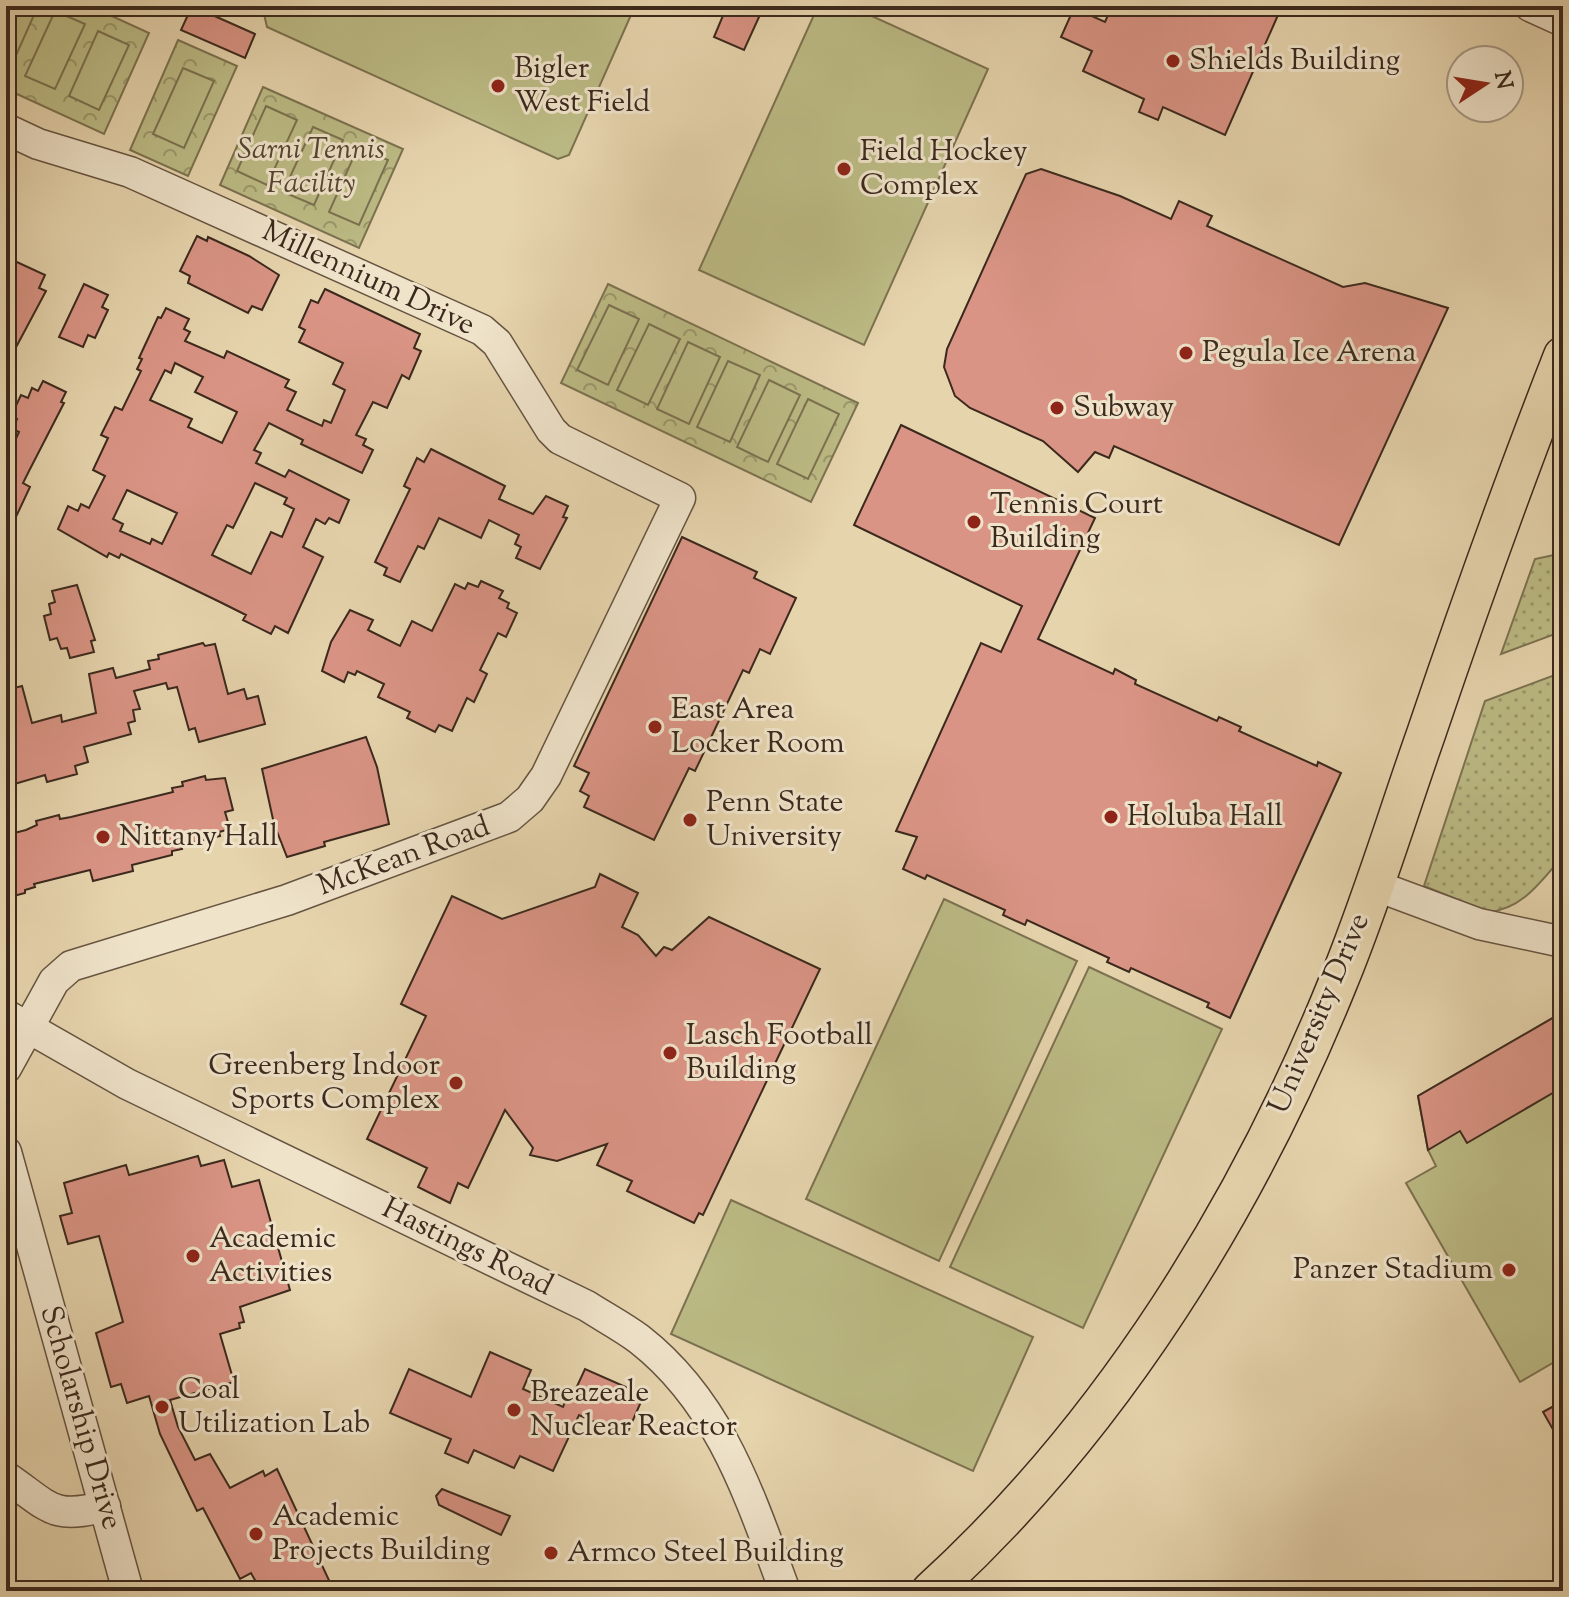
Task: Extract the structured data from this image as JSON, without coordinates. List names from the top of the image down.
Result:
{
  "streets": {
    "main road": ["University Drive"],
    "street": [
      "Millennium Drive",
      "McKean Road",
      "Hastings Road",
      "Scholarship Drive"
    ]
  },
  "crossings": [
    ["Millennium Drive", "McKean Road"],
    ["McKean Road", "Hastings Road"]
  ],
  "parks": ["Sarni Tennis Facility"],
  "places": [
    "Shields Building",
    "Bigler West Field",
    "Field Hockey Complex",
    "Pegula Ice Arena",
    "Subway",
    "Tennis Court Building",
    "East Area Locker Room",
    "Holuba Hall",
    "Penn State University",
    "Nittany Hall",
    "Lasch Football Building",
    "Greenberg Indoor Sports Complex",
    "Academic Activities",
    "Panzer Stadium",
    "Coal Utilization Lab",
    "Breazeale Nuclear Reactor",
    "Academic Projects Building",
    "Armco Steel Building"
  ],
  "north": "right"
}
